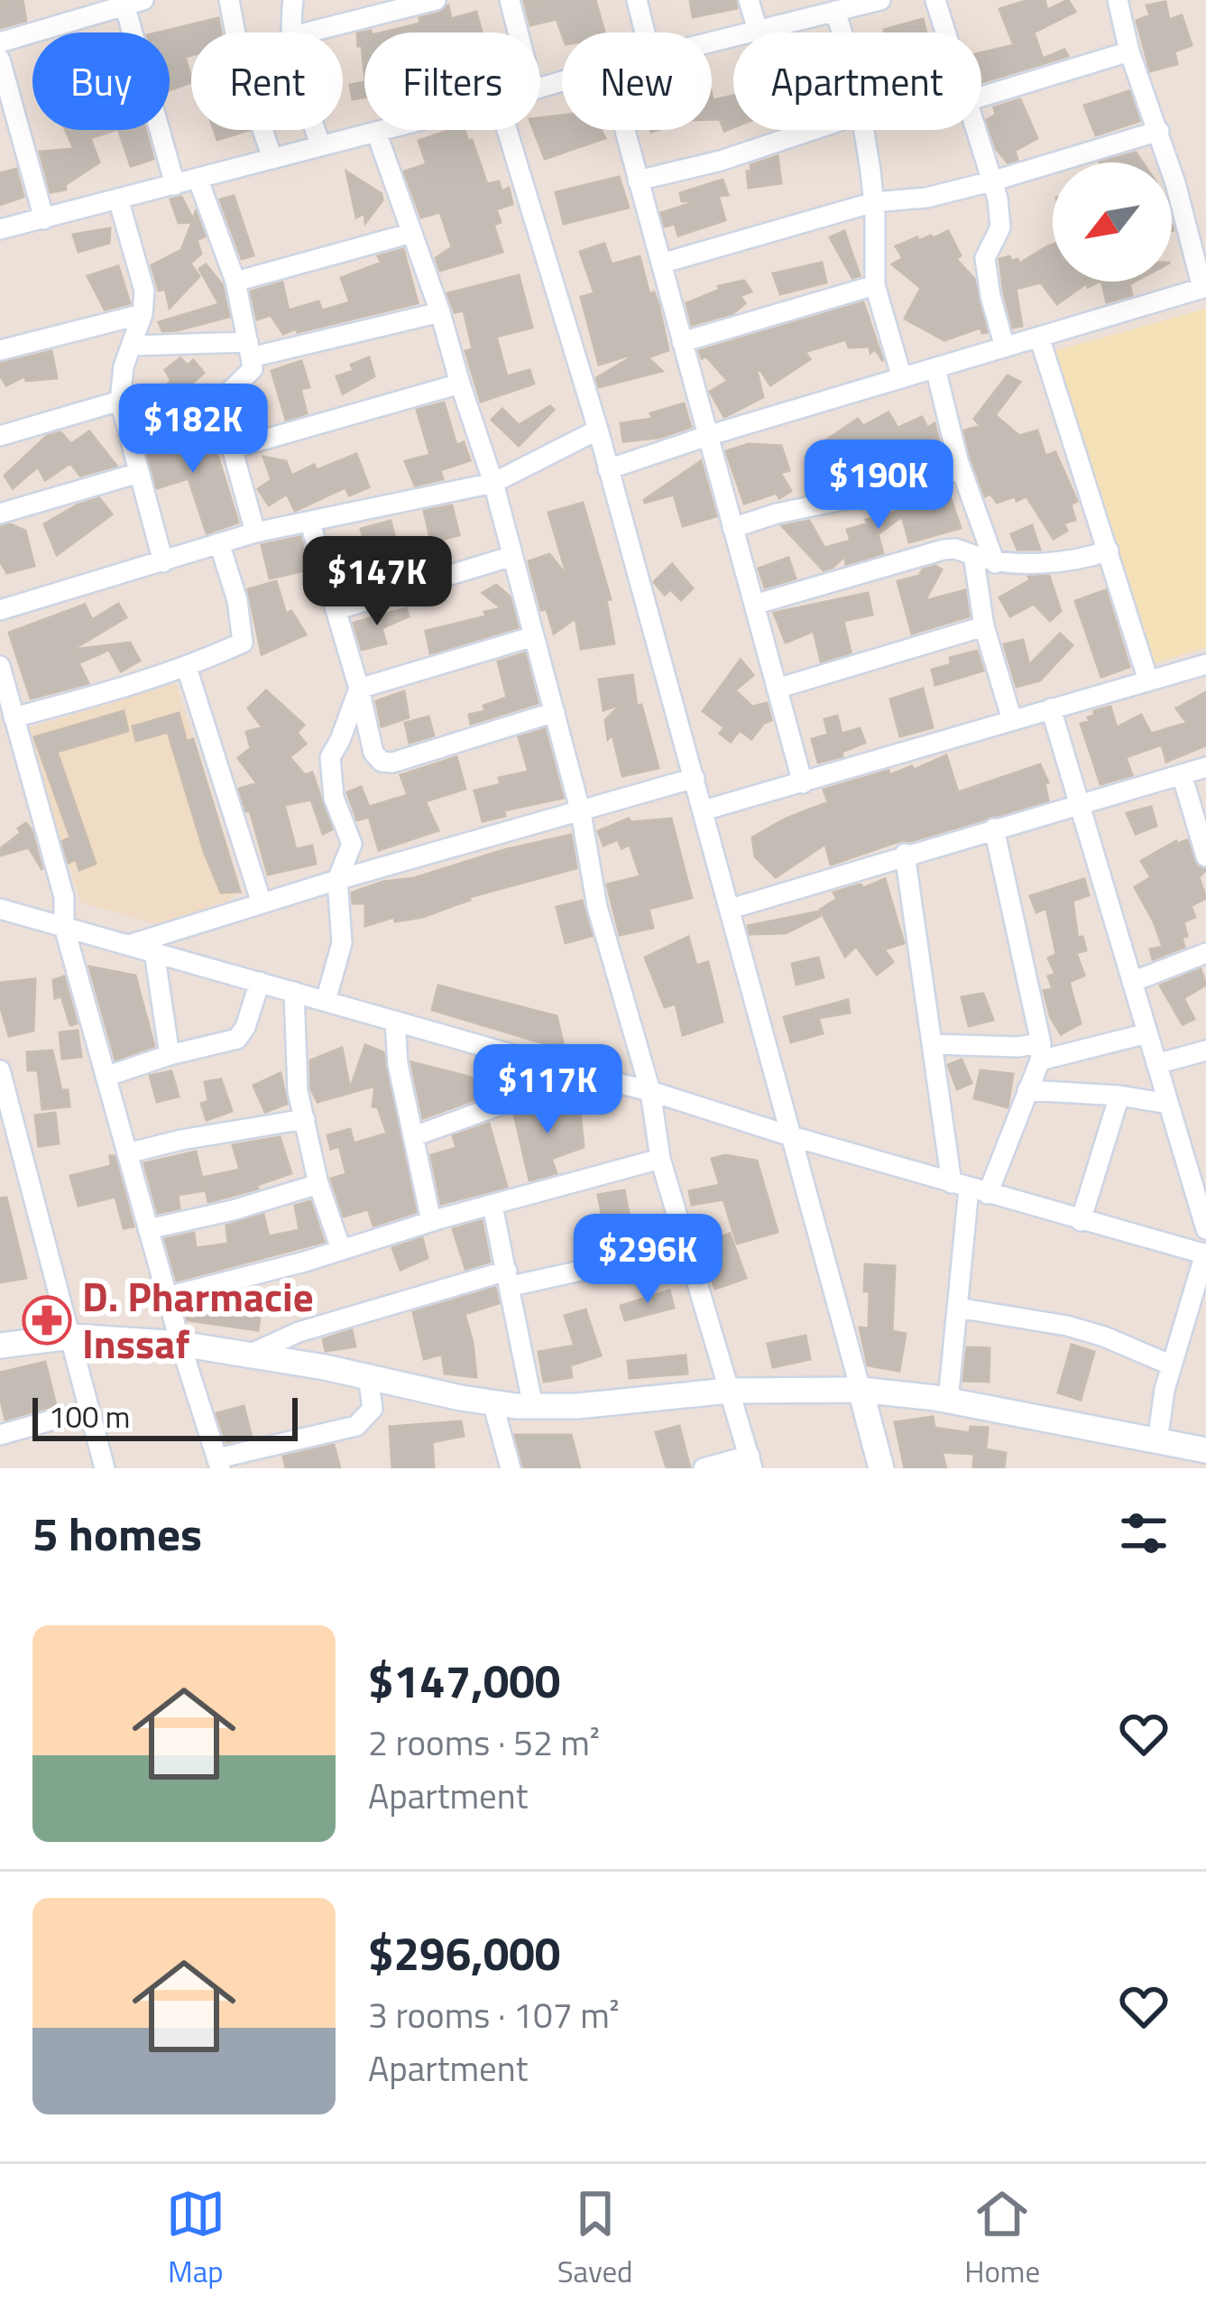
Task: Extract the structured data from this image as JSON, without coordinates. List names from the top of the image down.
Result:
{
  "places": {
    "pharmacy": ["D. Pharmacie Inssaf"]
  },
  "scale_bar": "100 m",
  "north": "bottom left",
  "page": {
    "chip": [
      "Buy",
      "Rent",
      "Filters",
      "New",
      "Apartment"
    ],
    "price": [
      "$182K",
      "$190K",
      "$147K",
      "$117K",
      "$296K"
    ],
    "scale": "100 m",
    "heading": "5 homes",
    "list": [
      {
        "name": "$147,000",
        "note": "2 rooms · 52 m² · Apartment"
      },
      {
        "name": "$296,000",
        "note": "3 rooms · 107 m² · Apartment"
      }
    ],
    "tabs": ["Map", "Saved", "Home"]
  }
}
